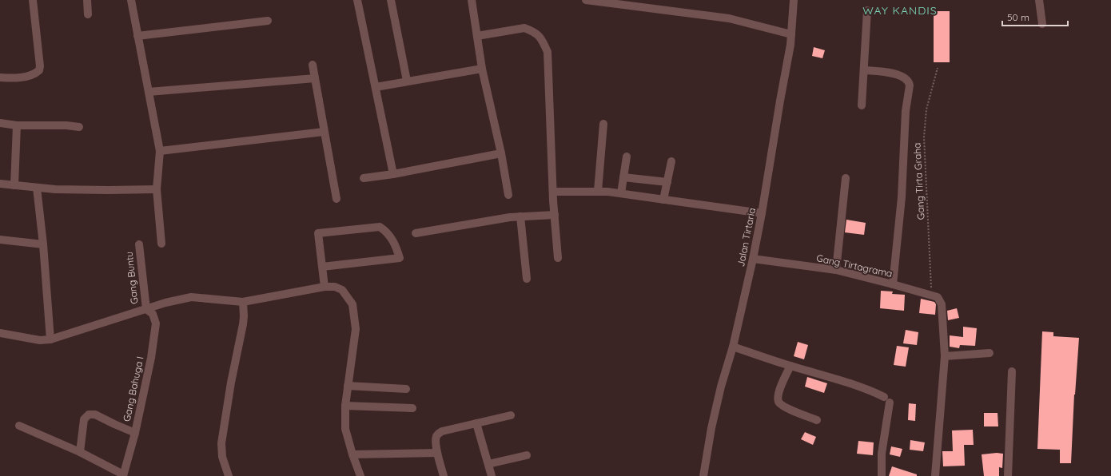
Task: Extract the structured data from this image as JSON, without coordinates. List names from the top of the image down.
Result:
{
  "streets": {
    "street": [
      "Jalan Tirtaria",
      "Gang Tirtagrama",
      "Gang Buntu",
      "Gang Bahuga I"
    ],
    "path": ["Gang Tirta Graha"]
  },
  "crossings": [
    ["Gang Tirta Graha", "Gang Tirtagrama"],
    ["Jalan Tirtaria", "Gang Tirtagrama"],
    ["Gang Buntu", "Gang Bahuga I"]
  ],
  "districts": ["WAY KANDIS"],
  "scale_bar": "50 m"
}
